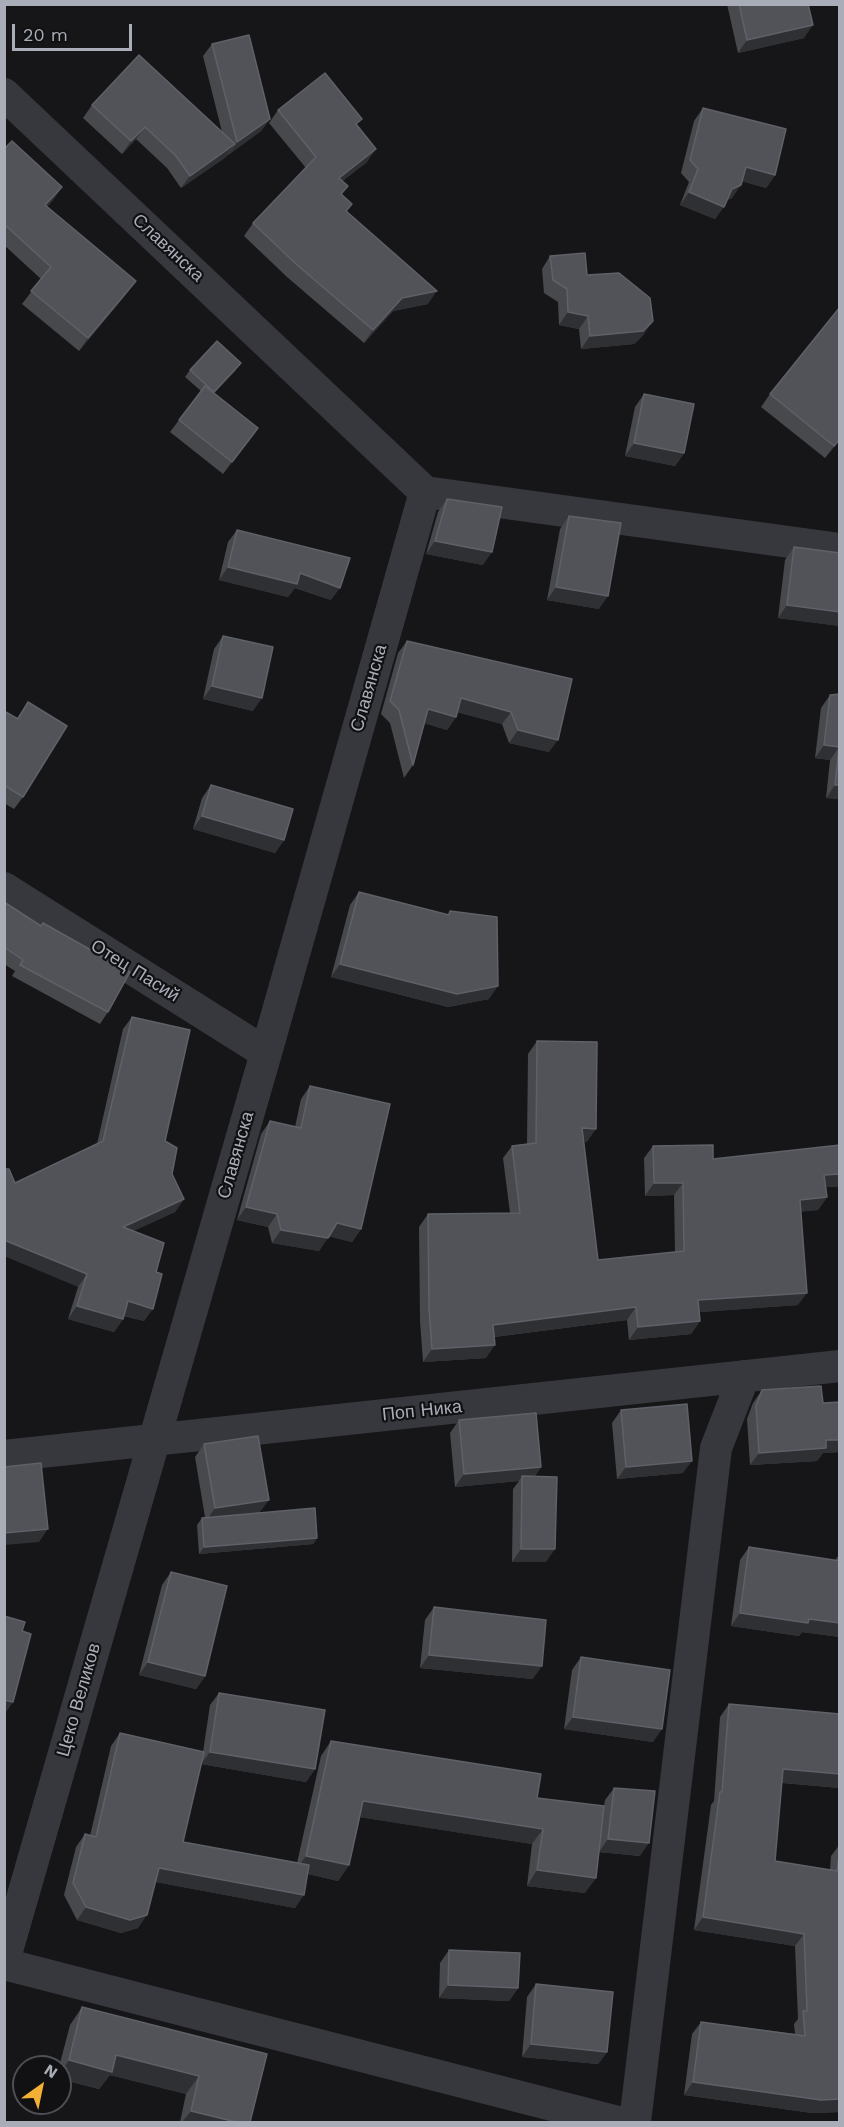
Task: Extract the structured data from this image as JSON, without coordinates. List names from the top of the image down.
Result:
{
  "streets": {
    "street": [
      "Славянска",
      "Отец Пасий",
      "Поп Ника",
      "Цеко Великов"
    ]
  },
  "crossings": [
    ["Славянска", "Отец Пасий"],
    ["Славянска", "Поп Ника"],
    ["Славянска", "Цеко Великов"],
    ["Поп Ника", "Цеко Великов"]
  ],
  "scale_bar": "20 m",
  "north": "top right"
}
